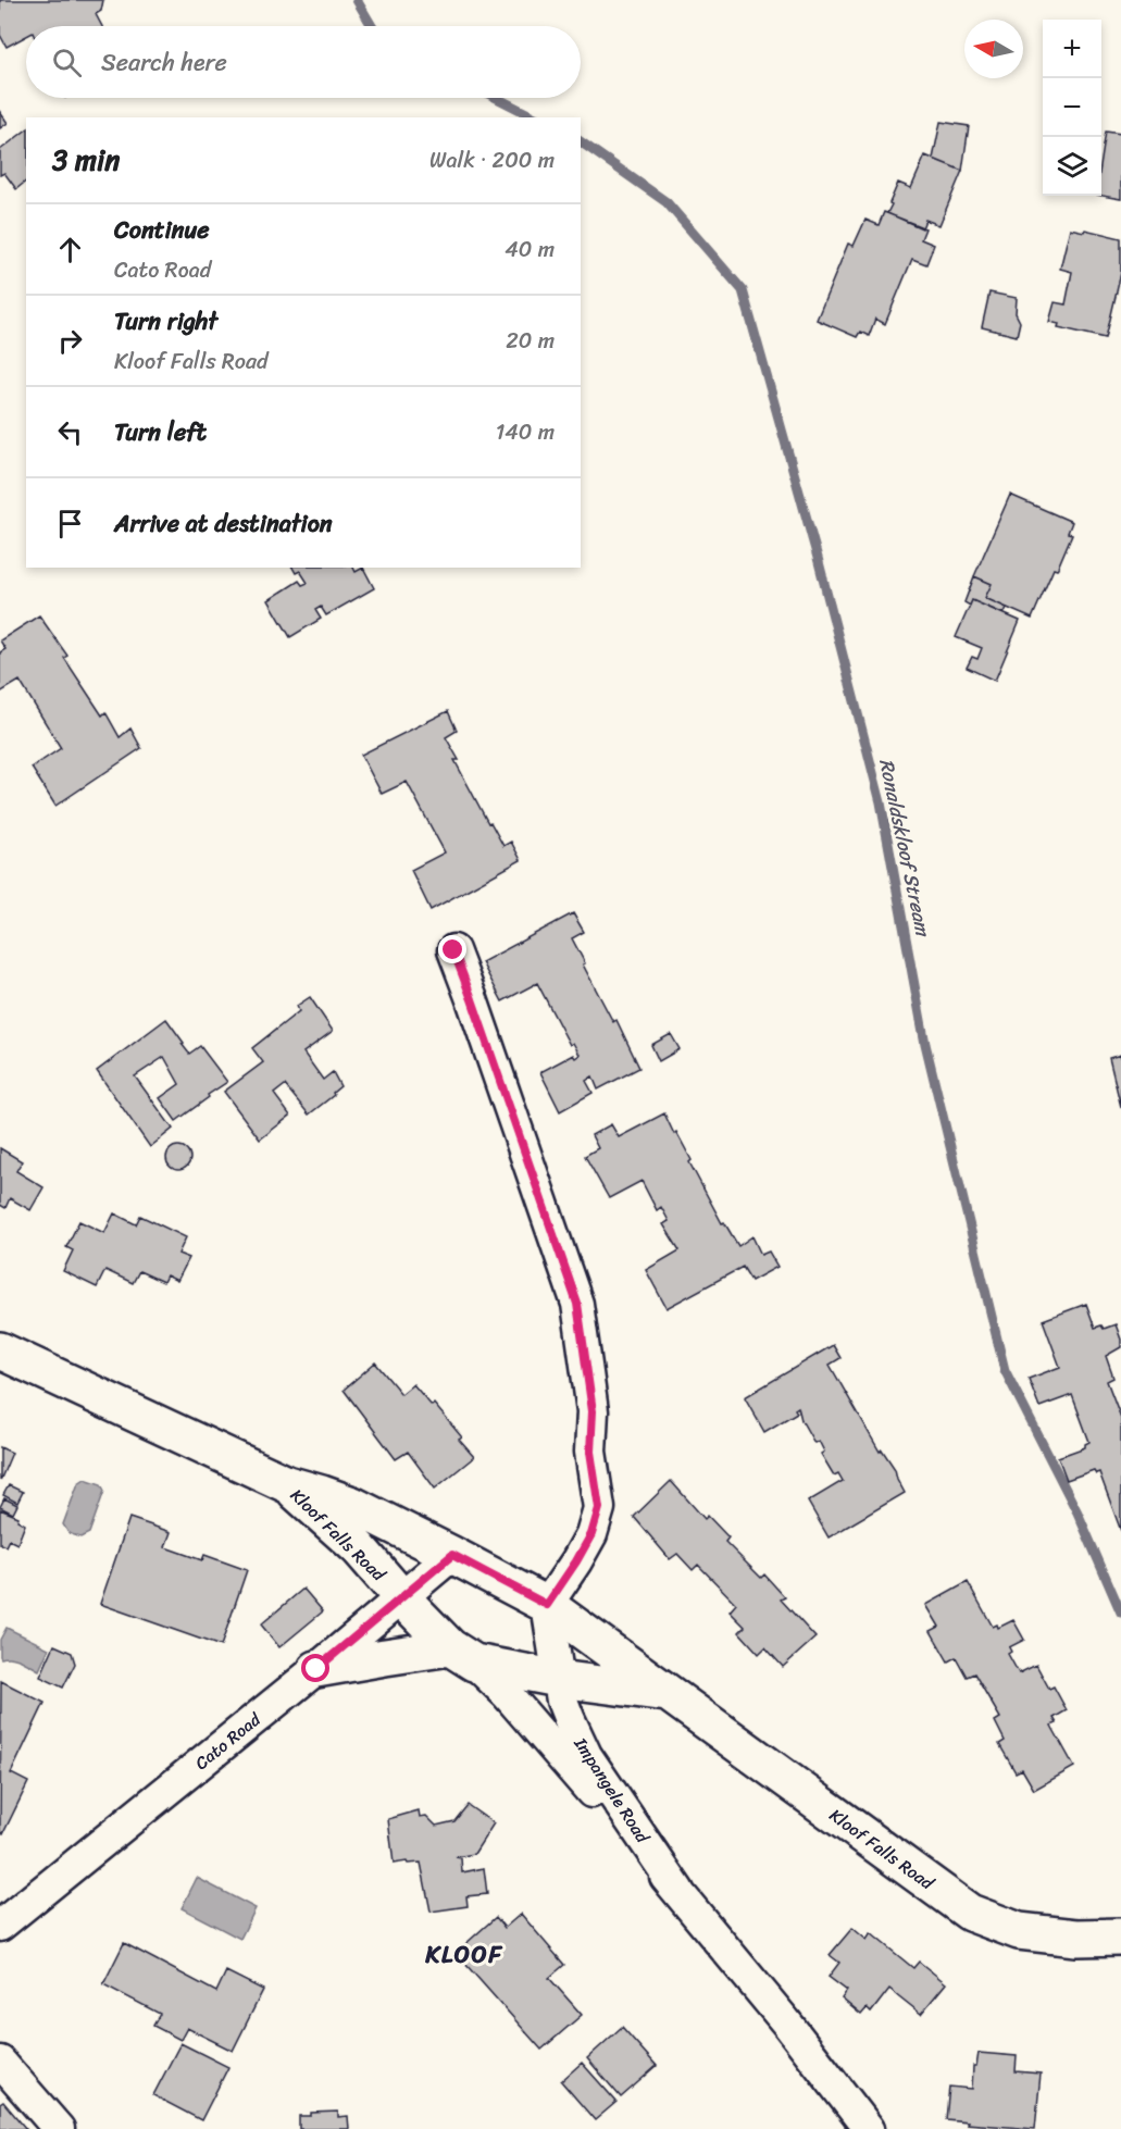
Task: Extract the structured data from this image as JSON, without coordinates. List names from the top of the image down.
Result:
{
  "streets": {
    "main road": ["Kloof Falls Road"],
    "street": ["Cato Road", "Impangele Road"]
  },
  "crossings": [
    ["Kloof Falls Road", "Cato Road"],
    ["Kloof Falls Road", "Impangele Road"]
  ],
  "districts": ["KLOOF"],
  "water": ["Ronaldskloof Stream"],
  "north": "left",
  "page": {
    "map_buttons": ["+", "−"],
    "search": "Search here",
    "heading": ["3 min", "Walk · 200 m"],
    "list": [
      ["Continue", "Cato Road", "40 m"],
      ["Turn right", "Kloof Falls Road", "20 m"],
      ["Turn left", "140 m"],
      "Arrive at destination"
    ]
  }
}
